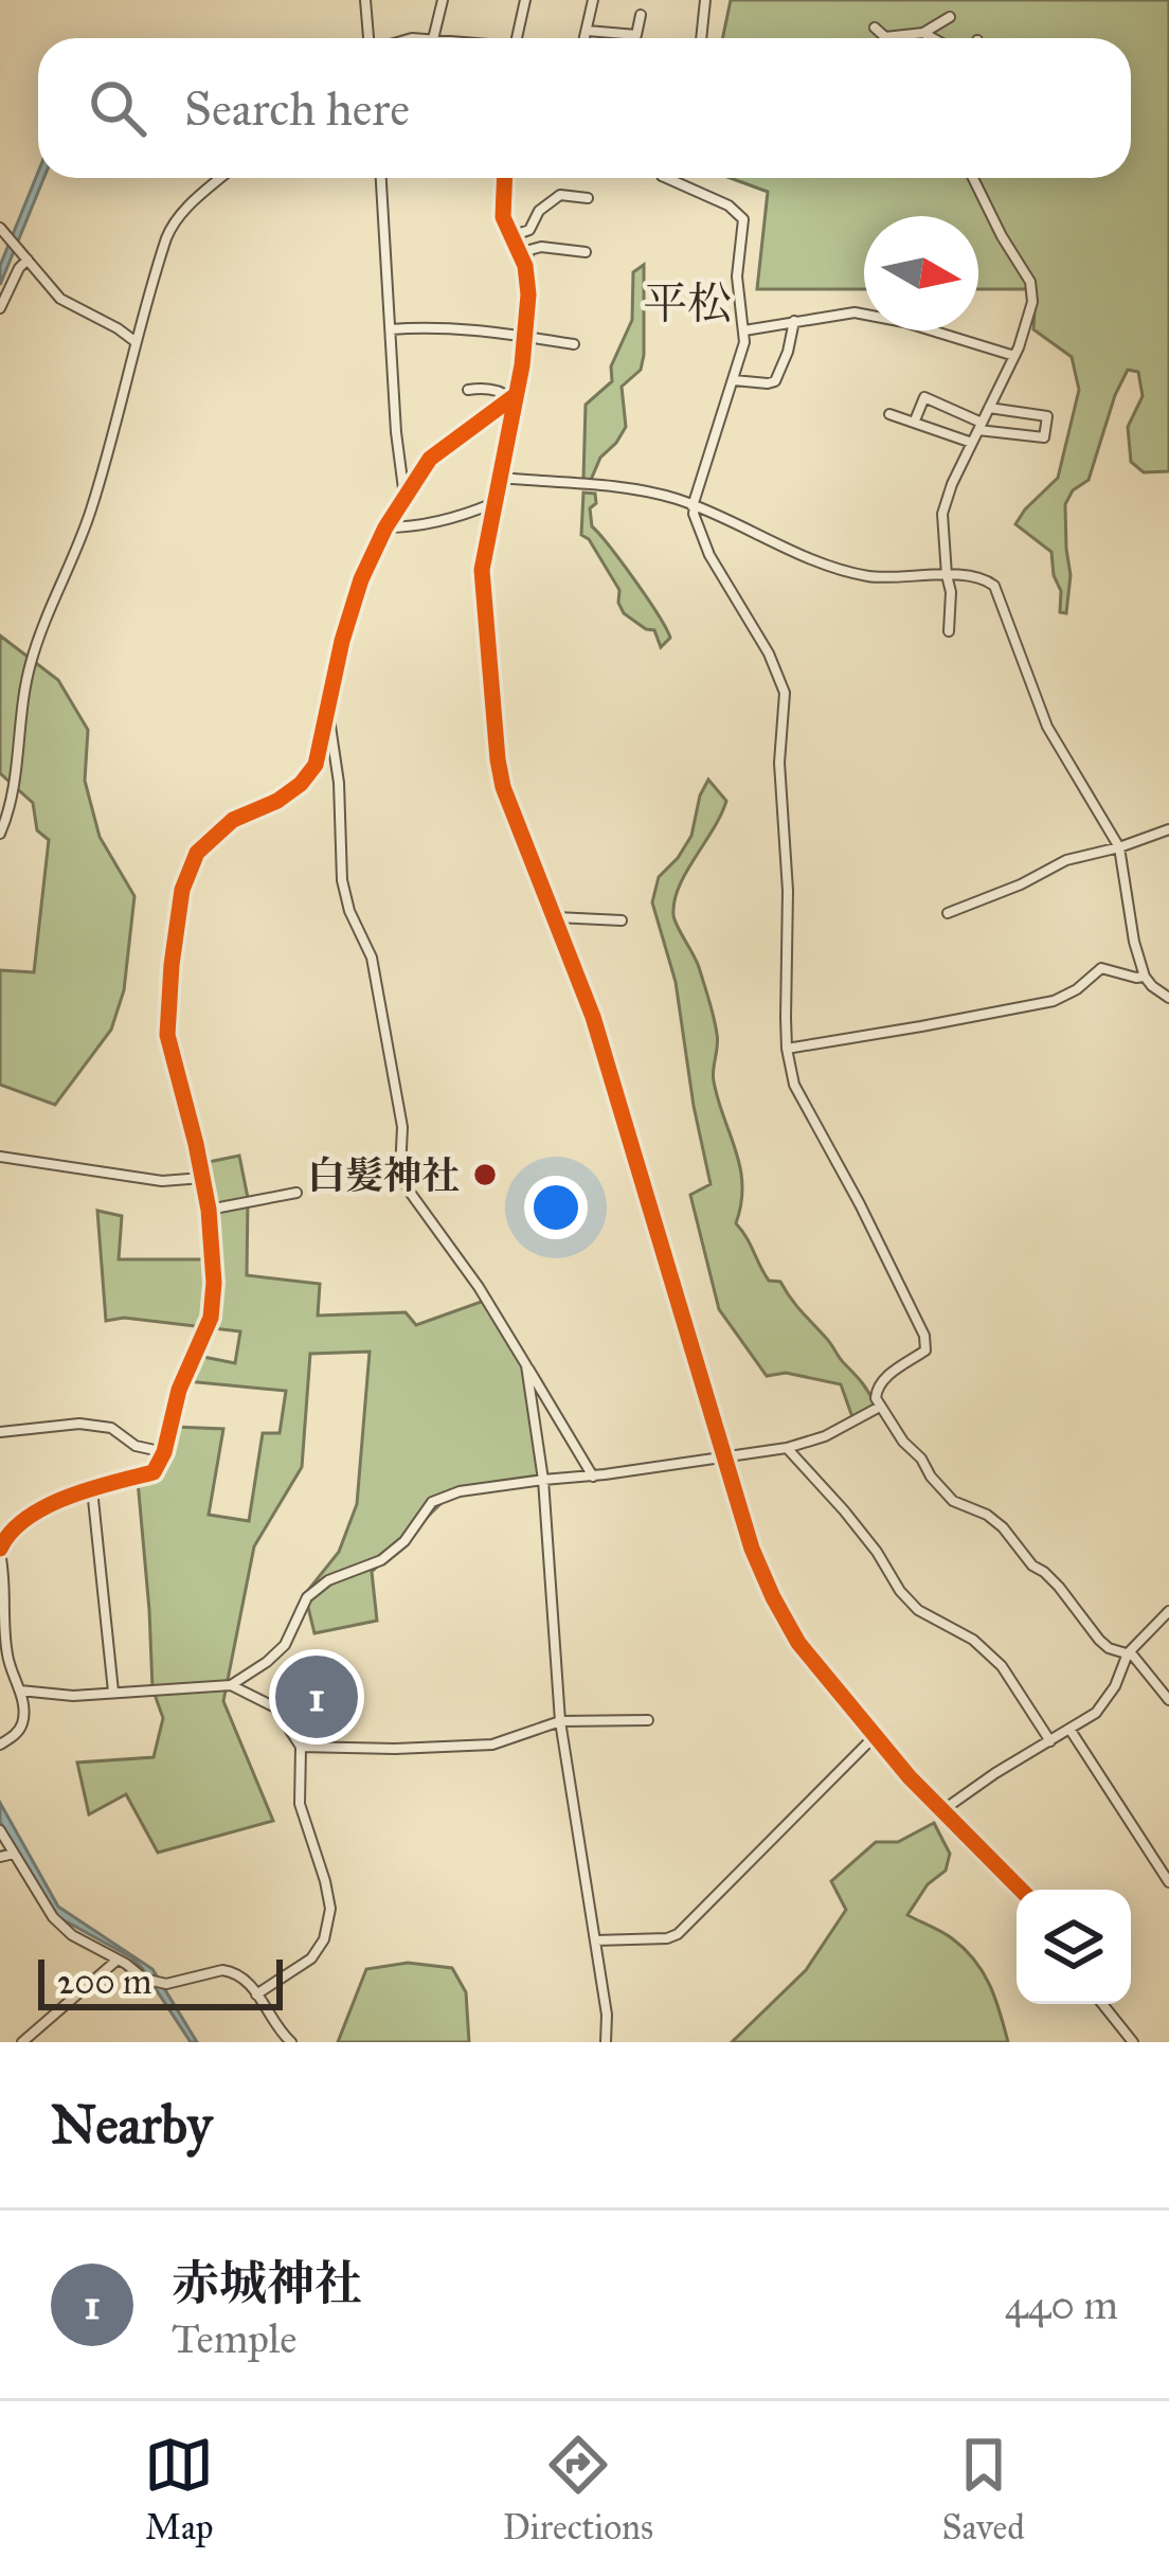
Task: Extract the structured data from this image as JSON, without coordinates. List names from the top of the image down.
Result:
{
  "districts": ["平松"],
  "places": ["白髪神社"],
  "scale_bar": "200 m",
  "north": "right",
  "page": {
    "search": "Search here",
    "pins": "1",
    "scale": "200 m",
    "heading": "Nearby",
    "list": [
      {
        "mark": "1",
        "name": "赤城神社",
        "note": "Temple",
        "value": "440 m"
      }
    ],
    "nav": ["Map", "Directions", "Saved"]
  }
}
